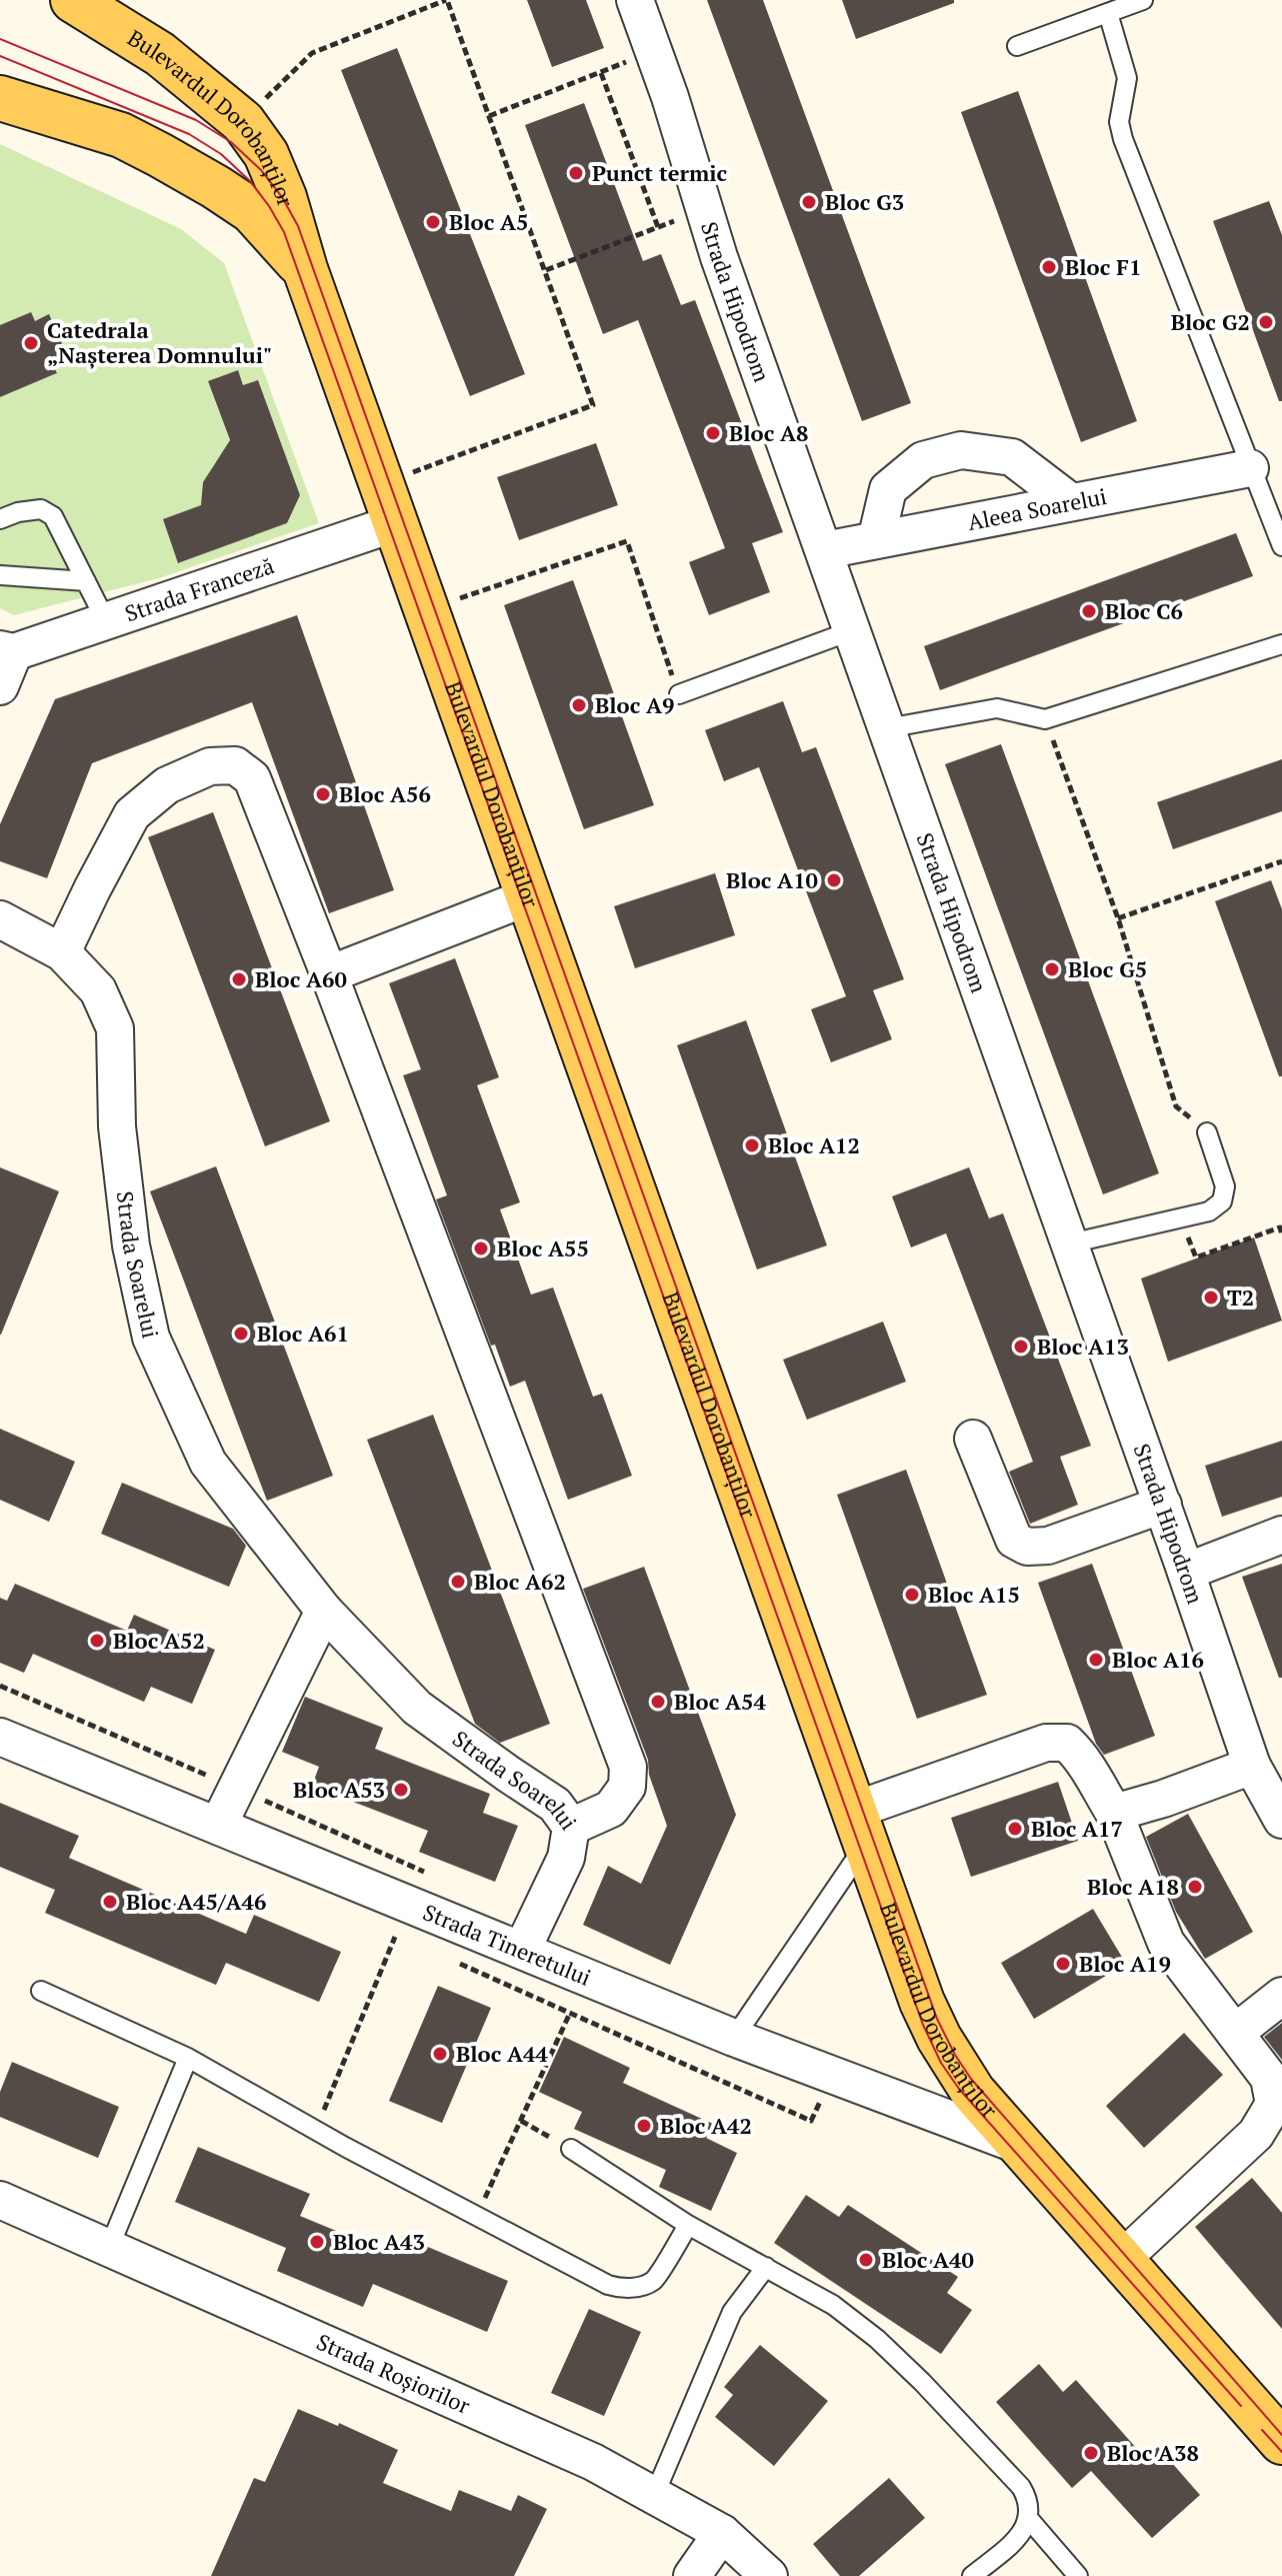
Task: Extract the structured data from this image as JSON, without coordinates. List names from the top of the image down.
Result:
{
  "streets": {
    "main road": ["Bulevardul Dorobanților"],
    "street": [
      "Strada Hipodrom",
      "Aleea Soarelui",
      "Strada Franceză",
      "Strada Soarelui",
      "Strada Tineretului",
      "Strada Roșiorilor"
    ]
  },
  "crossings": [
    ["Bulevardul Dorobanților", "Strada Franceză"],
    ["Bulevardul Dorobanților", "Strada Tineretului"],
    ["Strada Hipodrom", "Aleea Soarelui"],
    ["Strada Soarelui", "Strada Tineretului"]
  ],
  "places": [
    "Punct termic",
    "Bloc G3",
    "Bloc A5",
    "Bloc F1",
    "Bloc G2",
    "Catedrala „Nașterea Domnului\"",
    "Bloc A8",
    "Bloc C6",
    "Bloc A9",
    "Bloc A56",
    "Bloc A10",
    "Bloc G5",
    "Bloc A60",
    "Bloc A12",
    "Bloc A55",
    "T2",
    "Bloc A61",
    "Bloc A13",
    "Bloc A62",
    "Bloc A15",
    "Bloc A52",
    "Bloc A16",
    "Bloc A54",
    "Bloc A53",
    "Bloc A17",
    "Bloc A18",
    "Bloc A45/A46",
    "Bloc A19",
    "Bloc A44",
    "Bloc A42",
    "Bloc A43",
    "Bloc A40",
    "Bloc A38"
  ]
}
